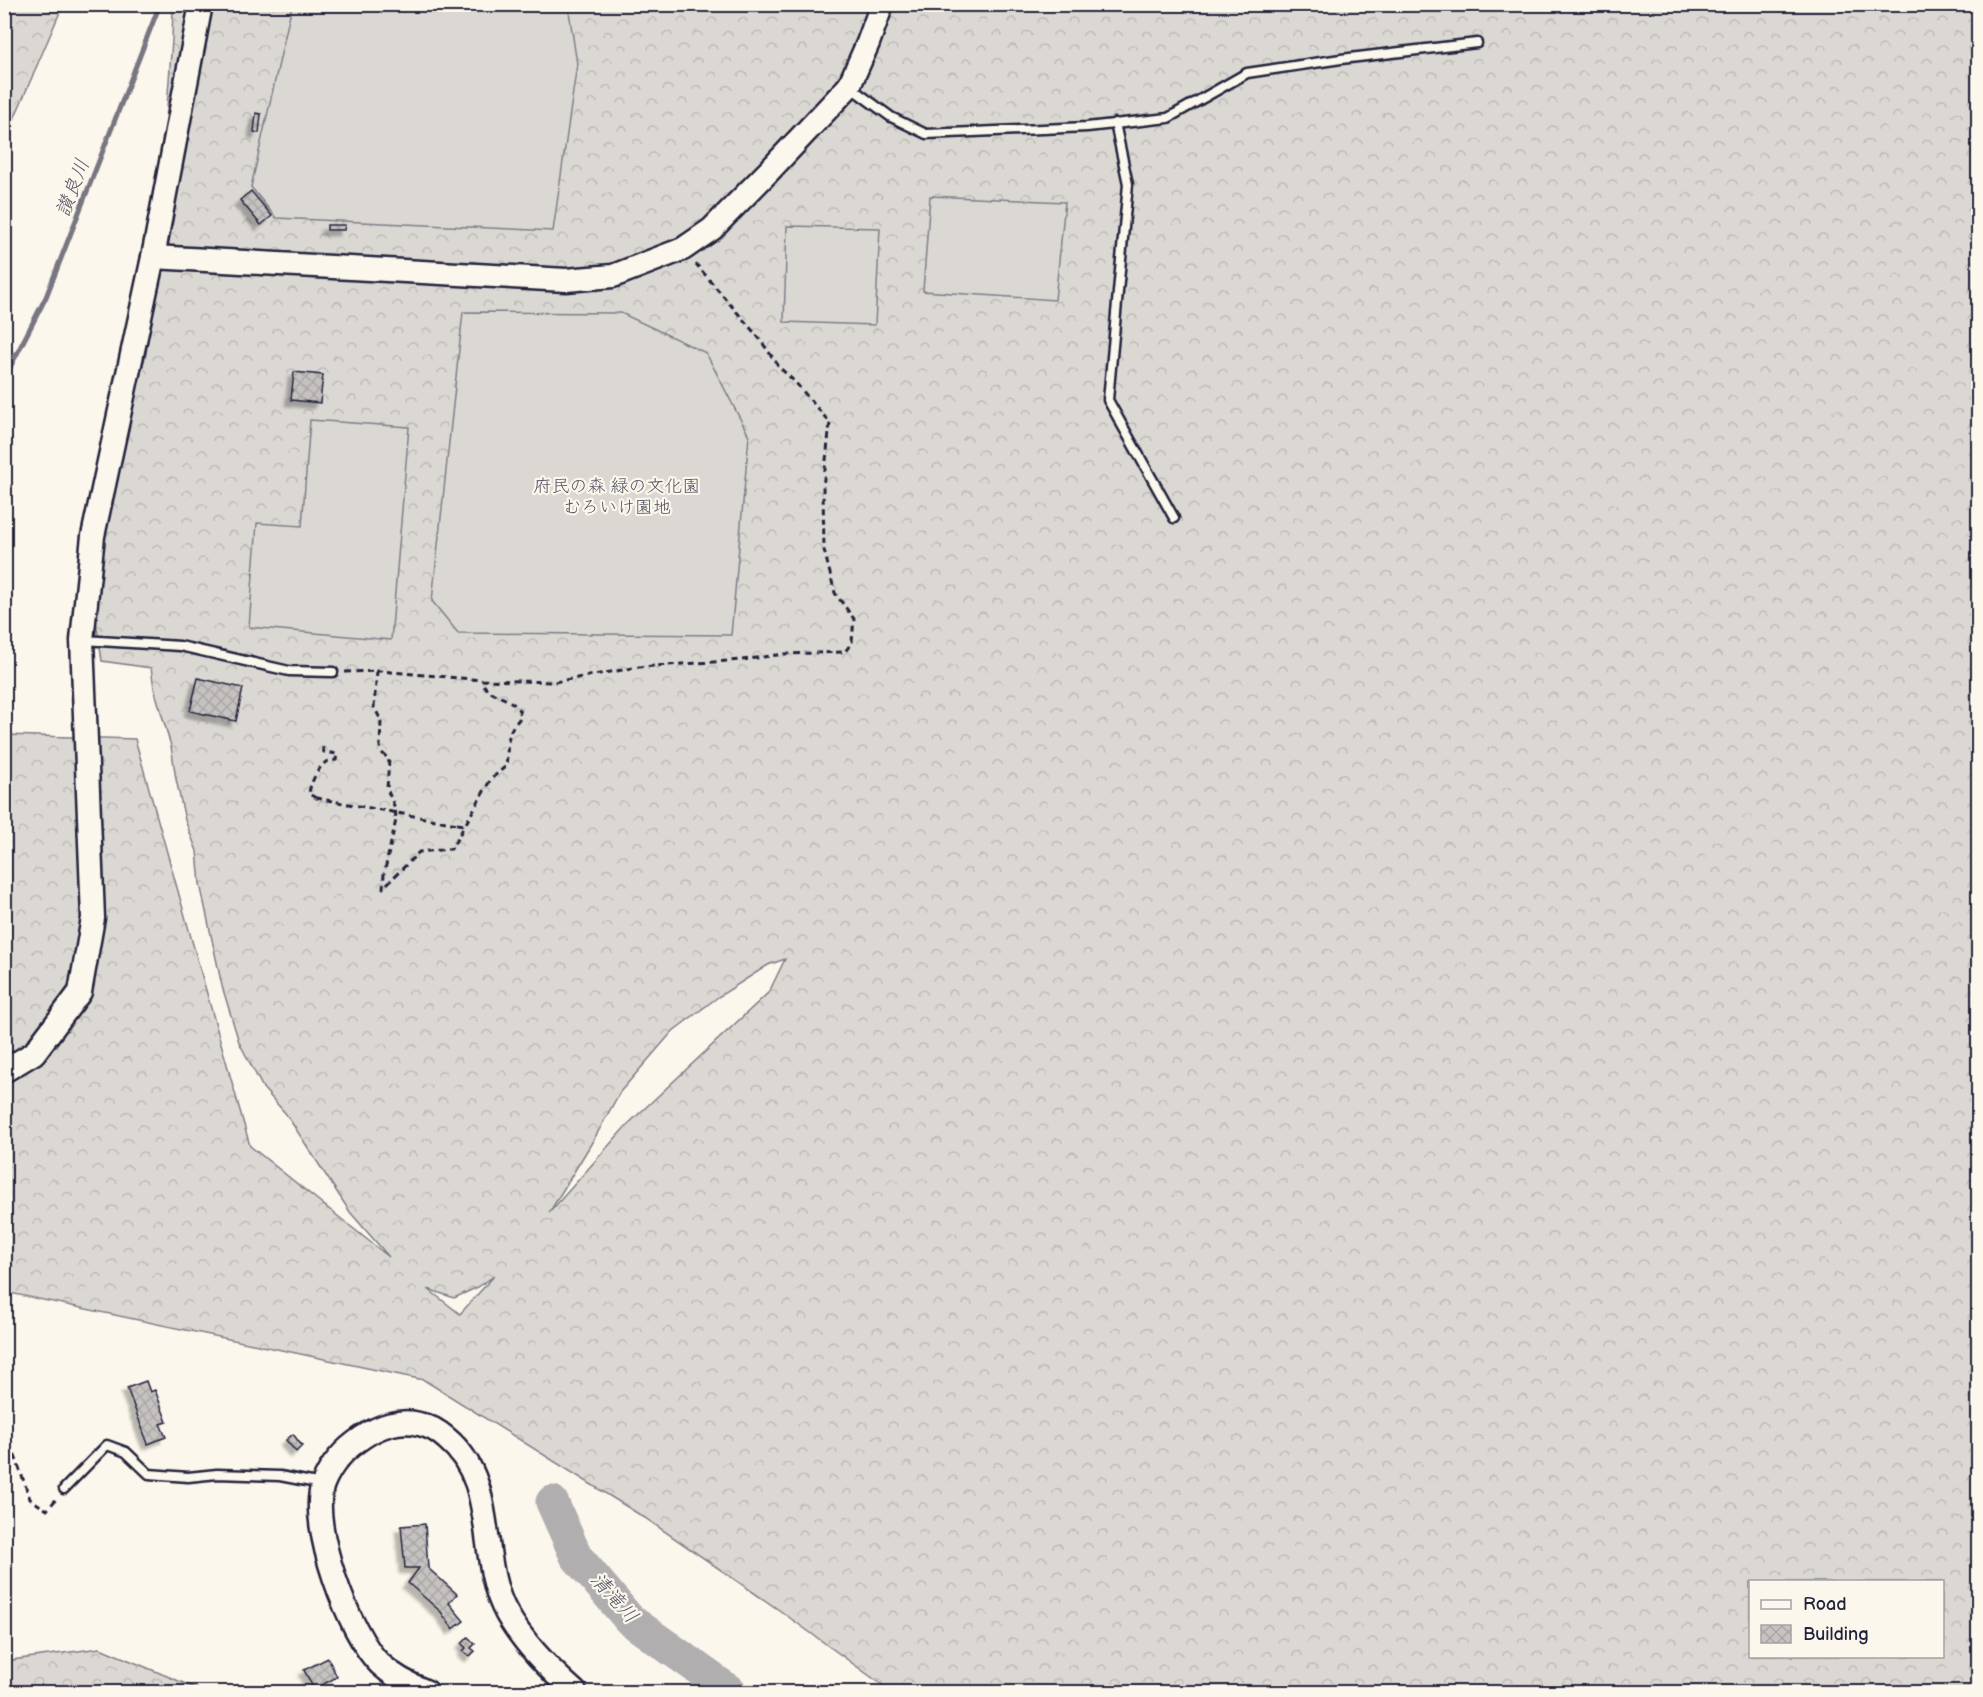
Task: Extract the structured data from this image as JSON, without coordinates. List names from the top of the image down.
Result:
{
  "water": ["讃良川", "清滝川"],
  "parks": ["府民の森 緑の文化園 むろいけ園地"],
  "legend": ["Road", "Building"]
}
